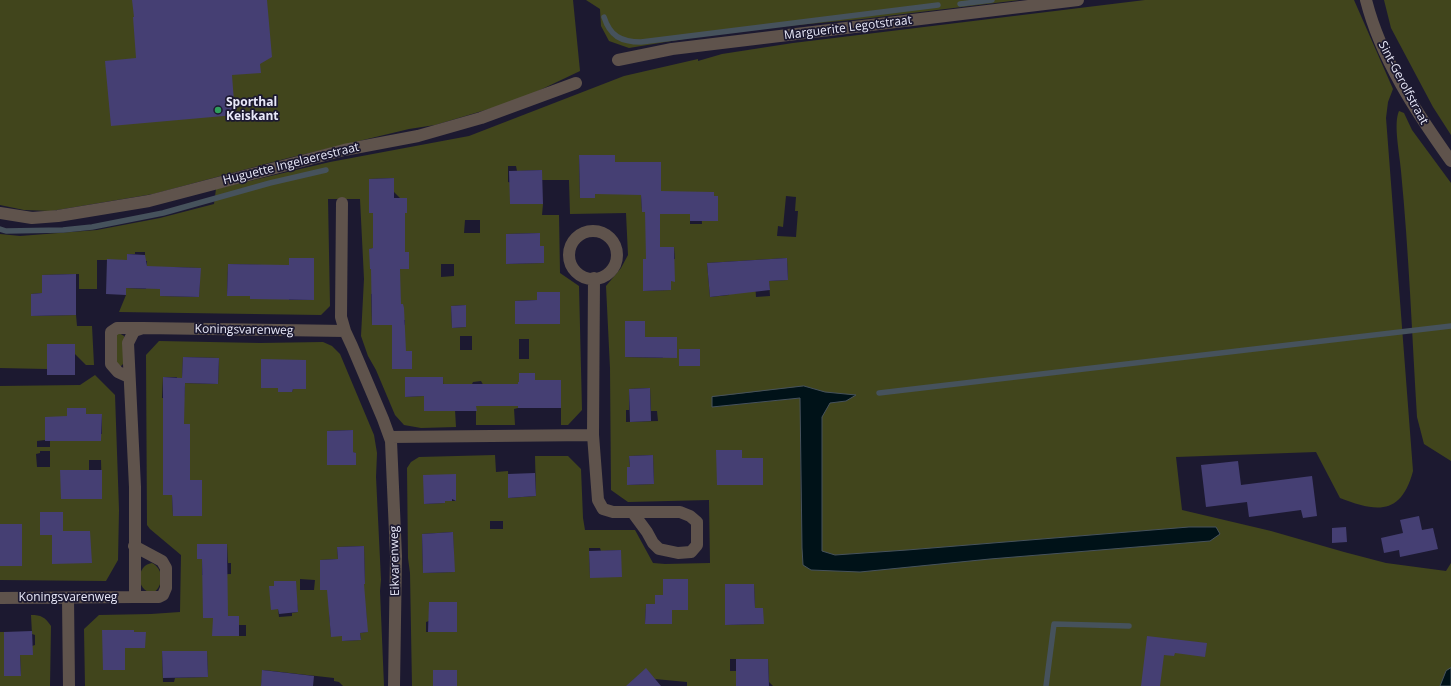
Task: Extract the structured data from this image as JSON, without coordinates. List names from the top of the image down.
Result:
{
  "streets": {
    "street": [
      "Marguerite Legotstraat",
      "Sint-Gerolfstraat",
      "Huguette Ingelaerestraat",
      "Koningsvarenweg",
      "Eikvarenweg"
    ]
  },
  "crossings": [
    ["Koningsvarenweg", "Eikvarenweg"]
  ],
  "places": ["Sporthal Keiskant"]
}
